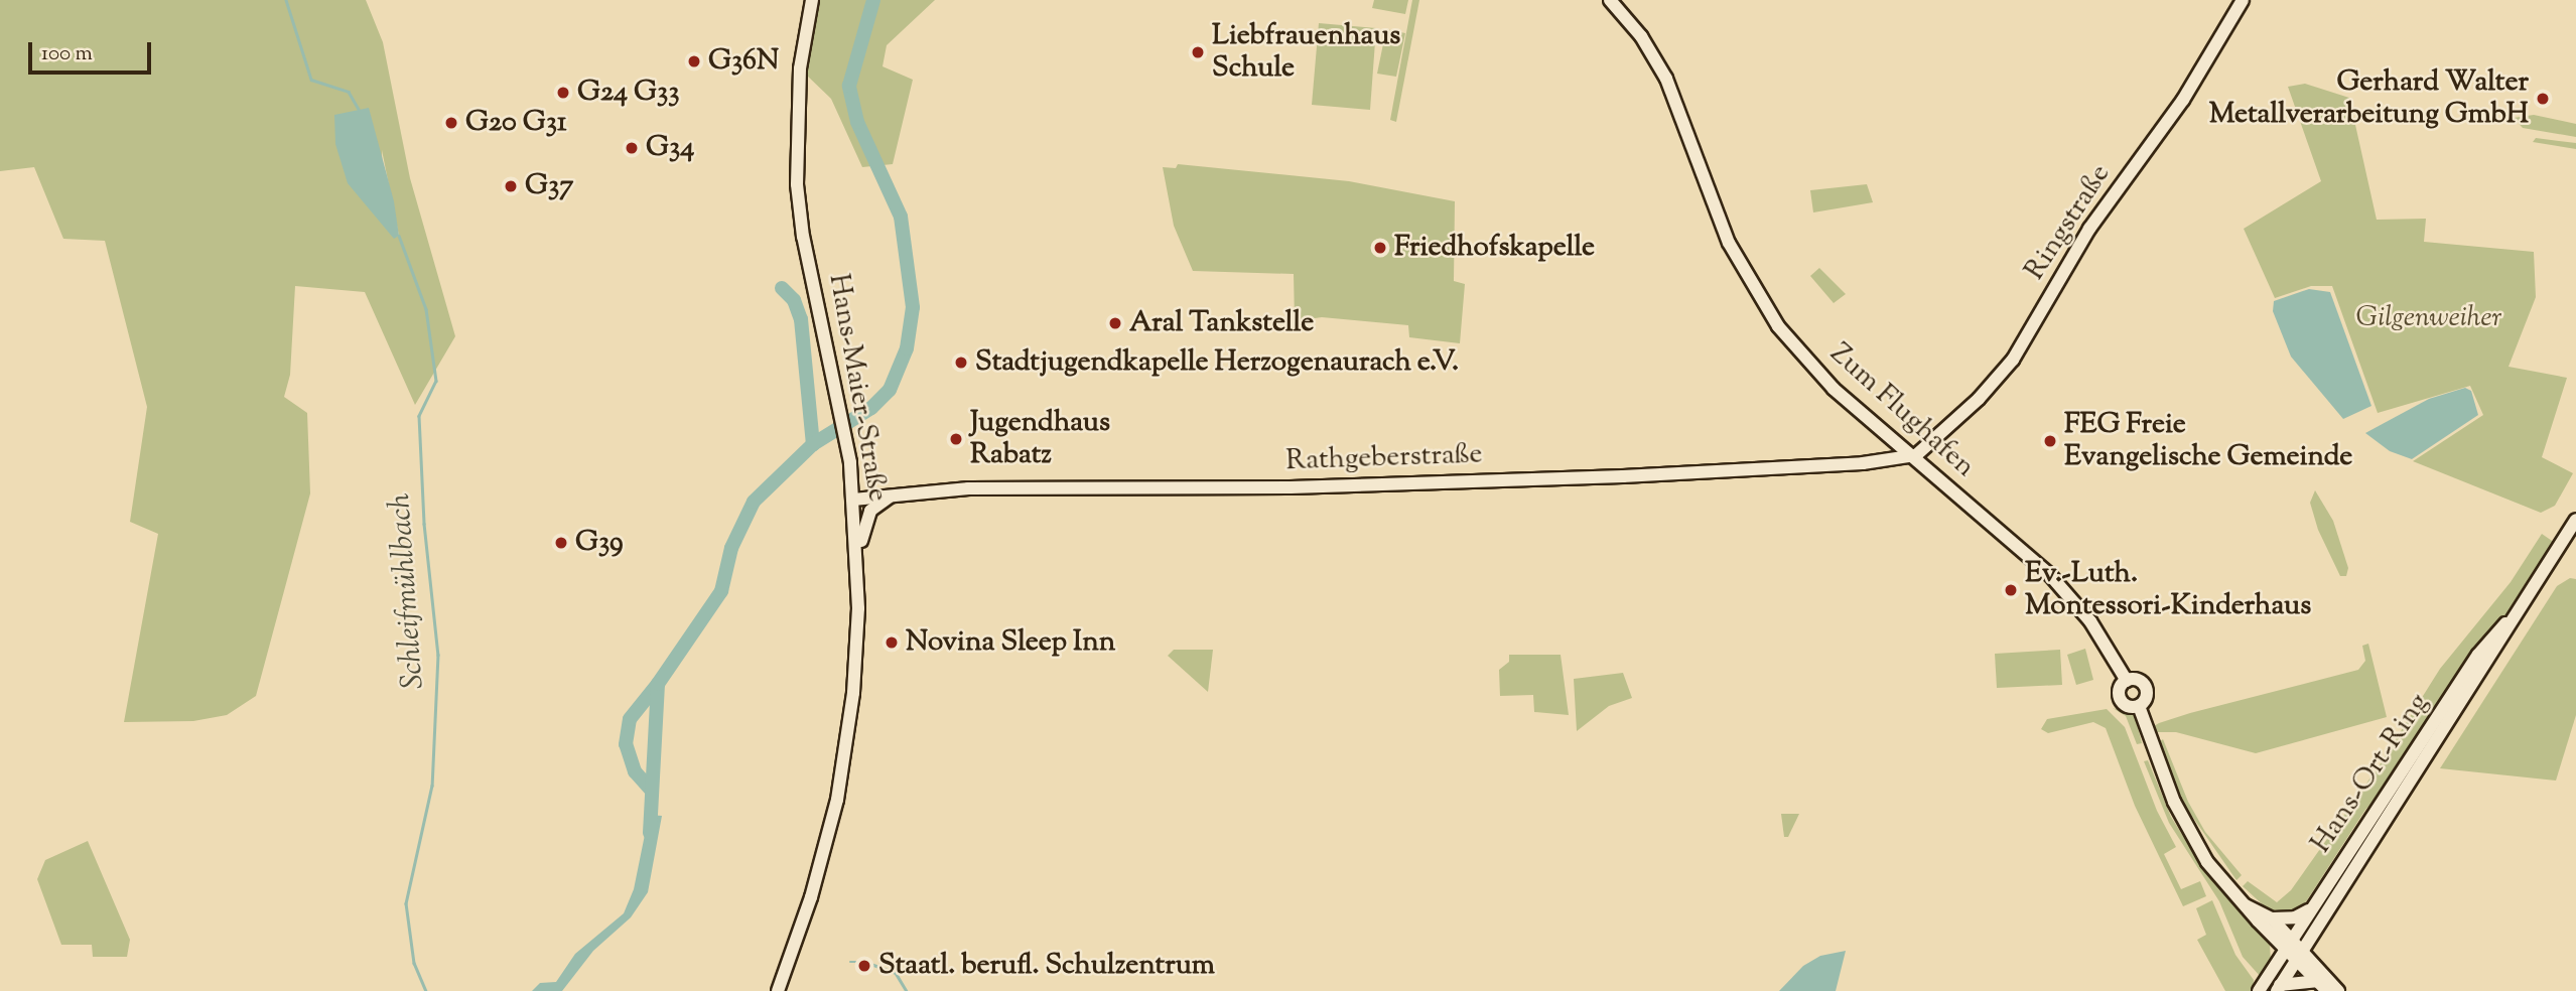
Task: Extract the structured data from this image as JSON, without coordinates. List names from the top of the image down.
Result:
{
  "streets": {
    "street": [
      "Ringstraße",
      "Hans-Maier-Straße",
      "Zum Flughafen",
      "Rathgeberstraße",
      "Hans-Ort-Ring"
    ]
  },
  "crossings": [
    ["Ringstraße", "Zum Flughafen"],
    ["Ringstraße", "Rathgeberstraße"],
    ["Hans-Maier-Straße", "Rathgeberstraße"],
    ["Zum Flughafen", "Rathgeberstraße"]
  ],
  "water": ["Schleifmühlbach"],
  "parks": ["Gilgenweiher"],
  "places": [
    "Liebfrauenhaus Schule",
    "G36N",
    "G24 G33",
    "Gerhard Walter Metallverarbeitung GmbH",
    "G20 G31",
    "G34",
    "G37",
    "Friedhofskapelle",
    "Aral Tankstelle",
    "Stadtjugendkapelle Herzogenaurach e.V.",
    "Jugendhaus Rabatz",
    "FEG Freie Evangelische Gemeinde",
    "G39",
    "Ev.-Luth. Montessori-Kinderhaus",
    "Novina Sleep Inn",
    "Staatl. berufl. Schulzentrum"
  ],
  "scale_bar": "100 m"
}
